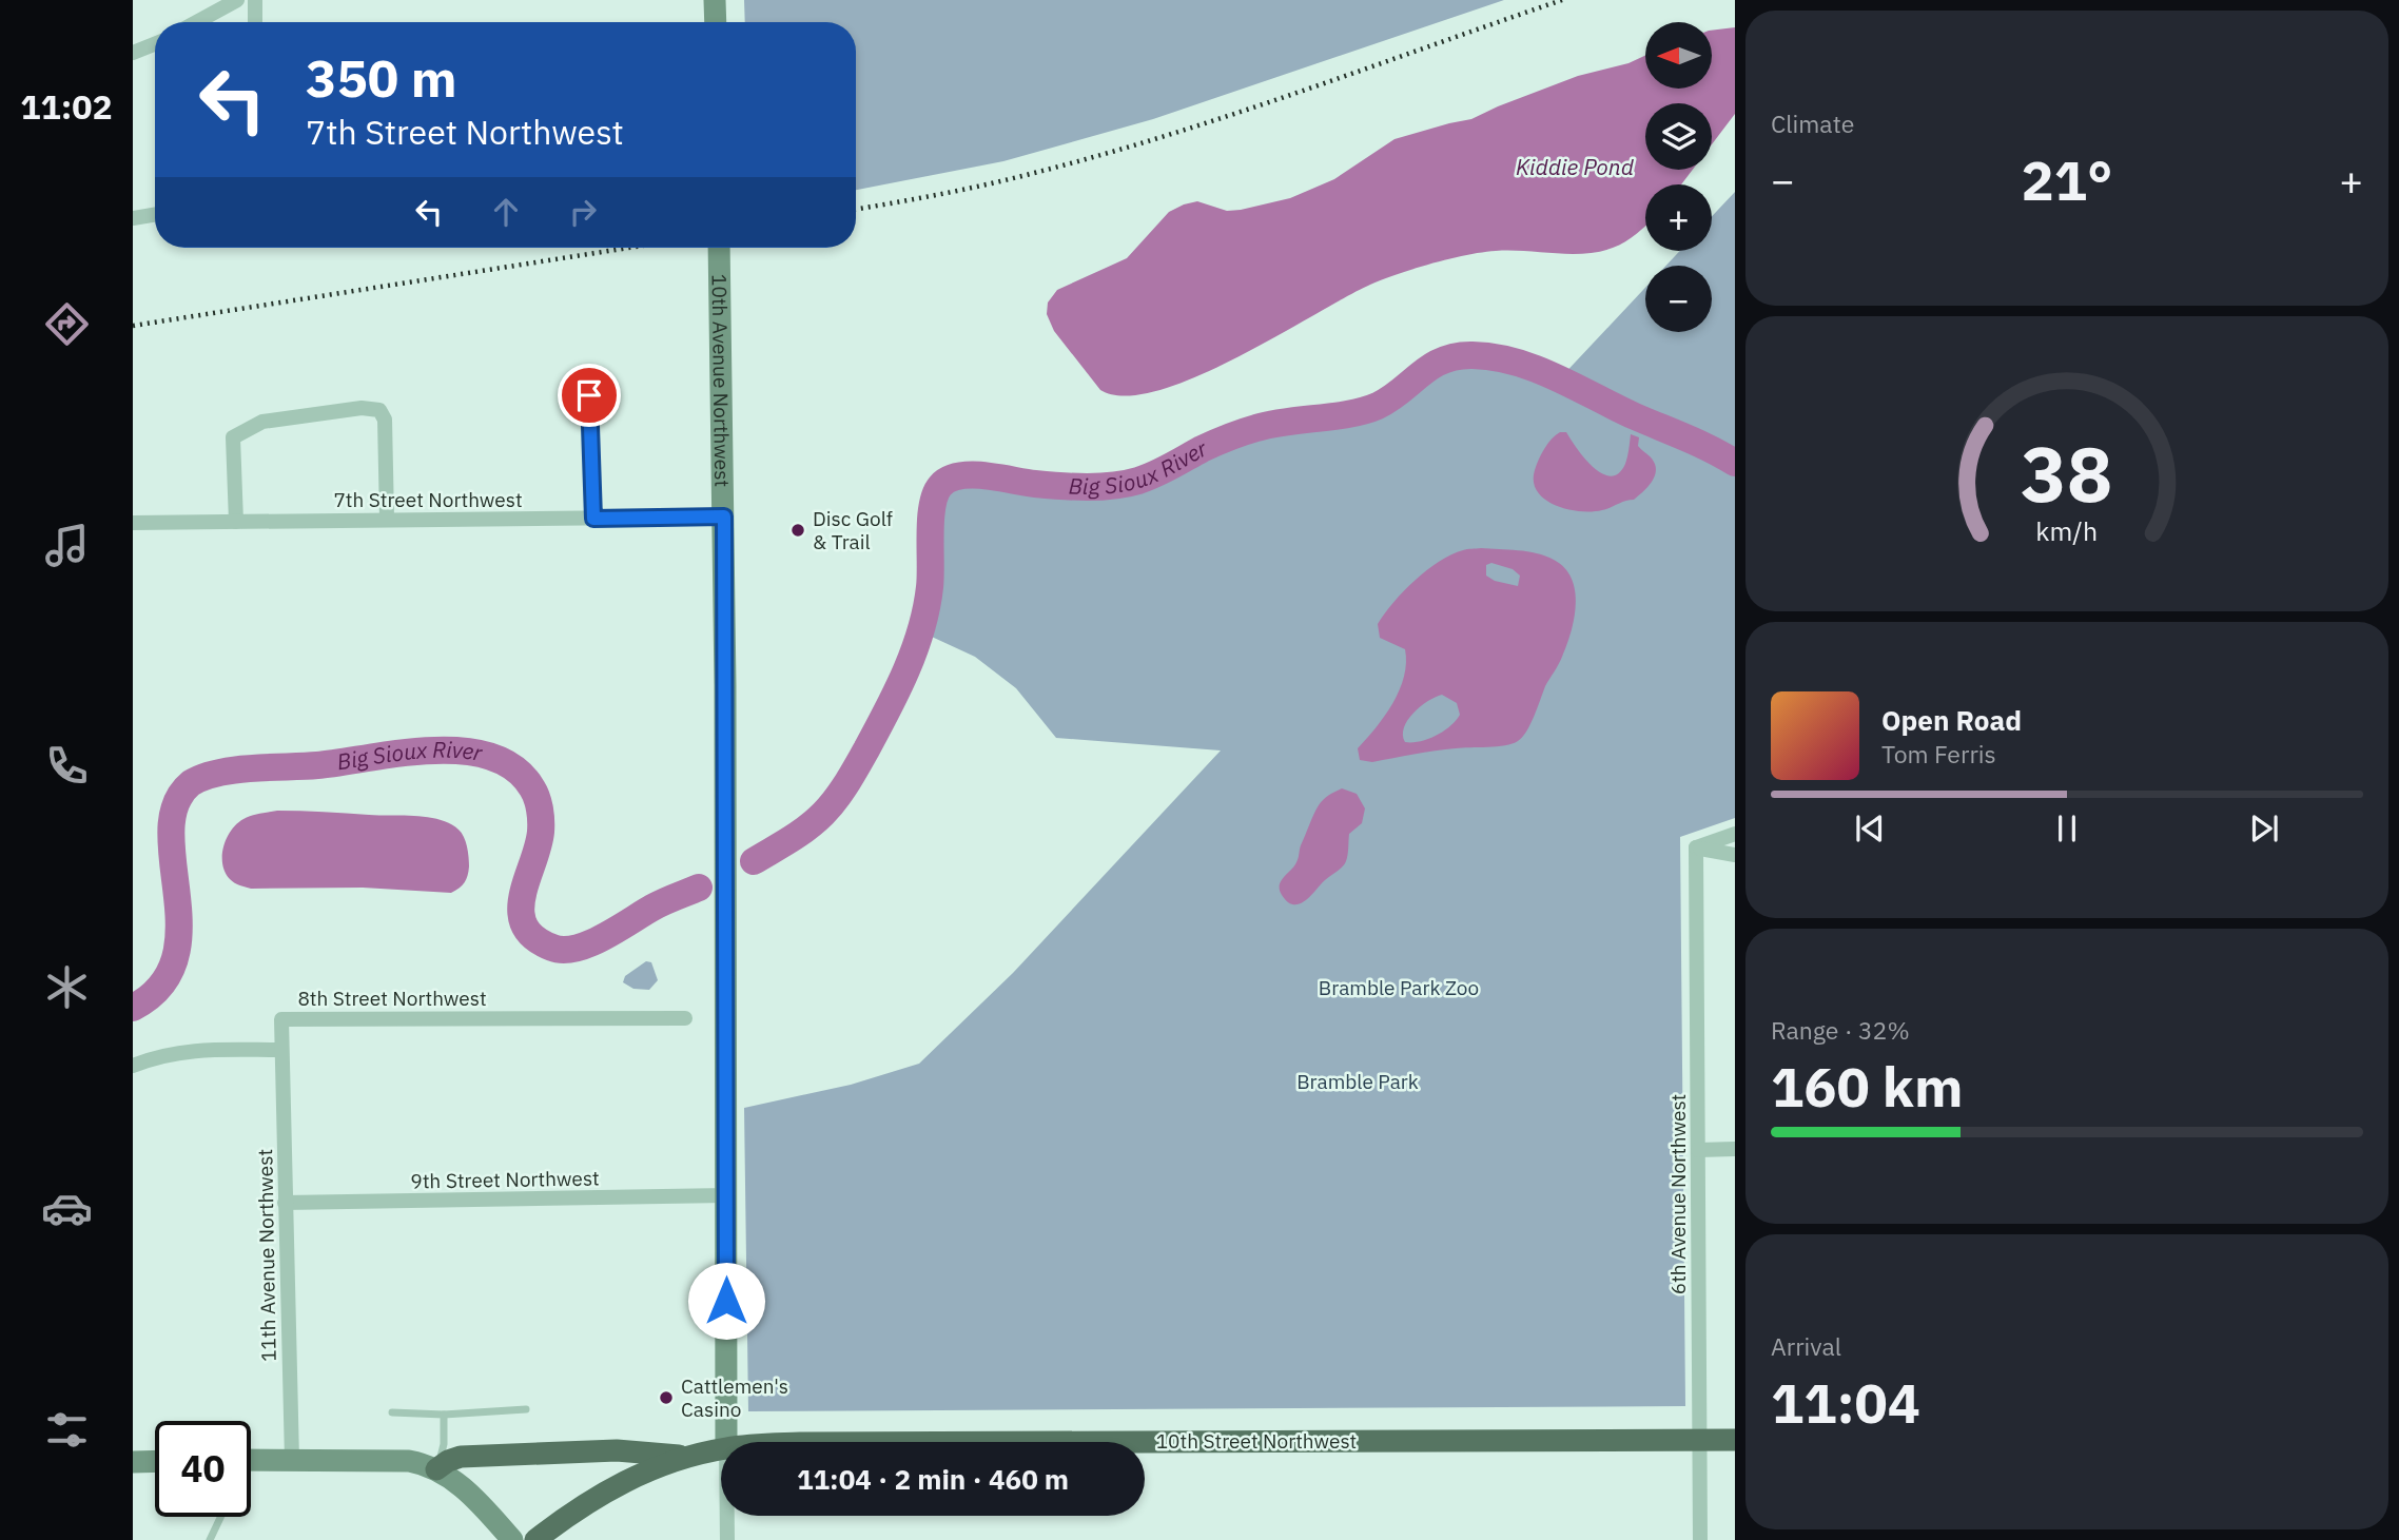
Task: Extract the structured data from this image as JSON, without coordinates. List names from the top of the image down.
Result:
{
  "streets": {
    "main road": ["10th Street Northwest"],
    "street": [
      "10th Avenue Northwest",
      "7th Street Northwest",
      "8th Street Northwest",
      "9th Street Northwest",
      "6th Avenue Northwest",
      "11th Avenue Northwest"
    ]
  },
  "crossings": [
    ["10th Avenue Northwest", "7th Street Northwest"],
    ["10th Avenue Northwest", "9th Street Northwest"],
    ["8th Street Northwest", "11th Avenue Northwest"],
    ["9th Street Northwest", "11th Avenue Northwest"],
    ["6th Avenue Northwest", "10th Street Northwest"]
  ],
  "water": ["Kiddie Pond", "Big Sioux River"],
  "parks": ["Bramble Park Zoo", "Bramble Park"],
  "places": ["Disc Golf & Trail", "Cattlemen's Casino"],
  "north": "left",
  "page": {
    "tabs": "11:02",
    "tile": [
      "Climate",
      ["Range · 32%", "160 km"],
      ["Arrival", "11:04"]
    ],
    "map_buttons": ["+", "−"],
    "turn": ["350 m", "7th Street Northwest"],
    "heat": ["−", "21°", "+"],
    "song": ["Open Road", "Tom Ferris"],
    "limit": "40",
    "trip": "11:04 · 2 min · 460 m",
    "gauge": ["38", "km/h"]
  }
}
